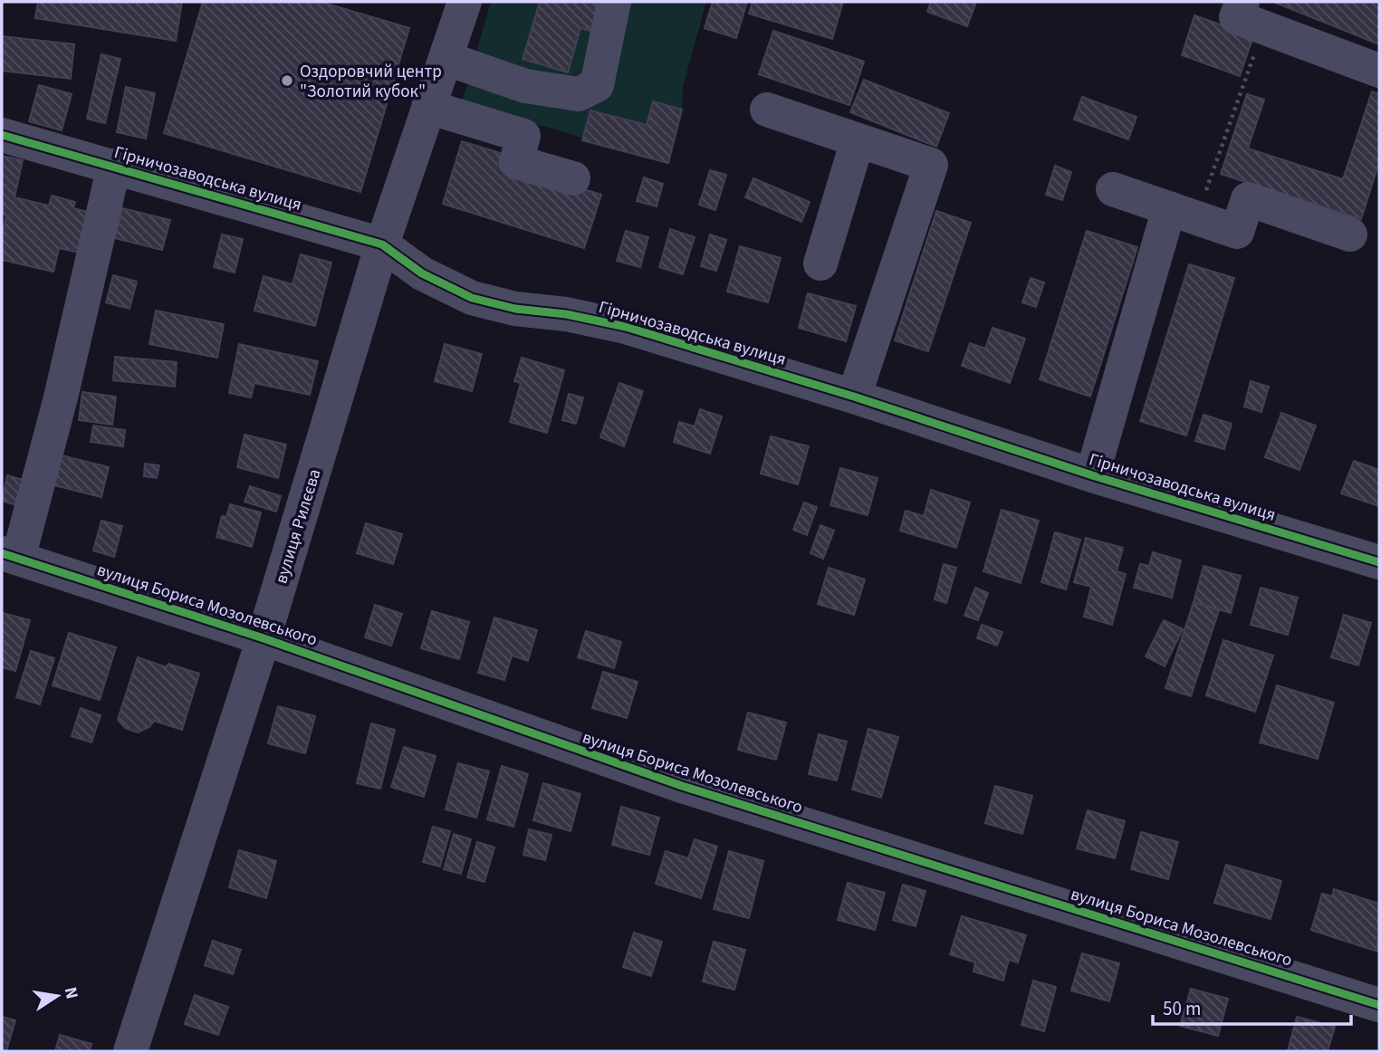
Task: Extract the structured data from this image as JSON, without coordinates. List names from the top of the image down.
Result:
{
  "streets": {
    "street": ["Гірничозаводська вулиця", "вулиця Рилєєва", "вулиця Бориса Мозолевського"]
  },
  "crossings": [
    ["Гірничозаводська вулиця", "вулиця Рилєєва"],
    ["вулиця Рилєєва", "вулиця Бориса Мозолевського"]
  ],
  "places": ["Оздоровчий центр \"Золотий кубок\""],
  "scale_bar": "50 m",
  "north": "right"
}
